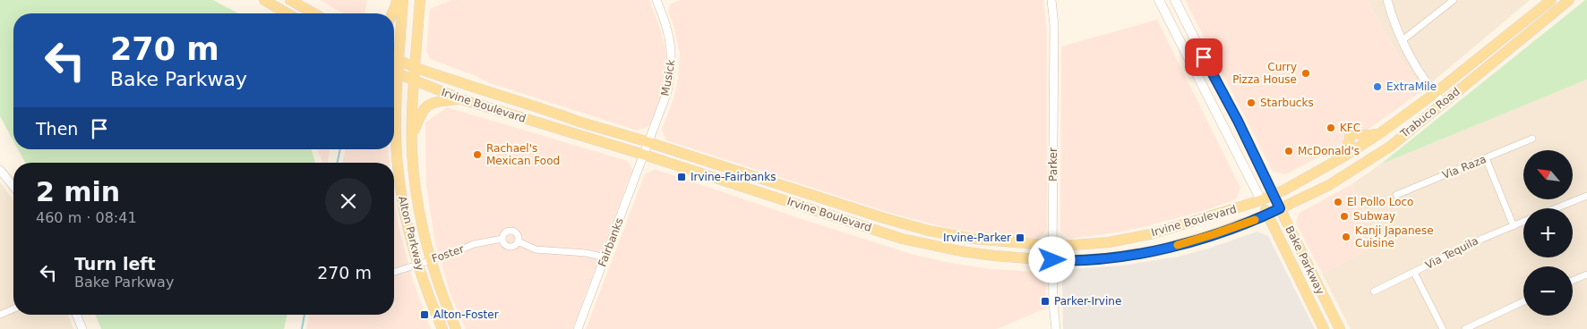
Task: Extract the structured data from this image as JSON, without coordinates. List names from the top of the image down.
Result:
{
  "streets": {
    "main road": [
      "Irvine Boulevard",
      "Trabuco Road",
      "Alton Parkway",
      "Bake Parkway"
    ],
    "street": [
      "Musick",
      "Parker",
      "Via Raza",
      "Fairbanks",
      "Via Tequila",
      "Foster"
    ]
  },
  "crossings": [
    ["Musick", "Irvine Boulevard"],
    ["Musick", "Fairbanks"],
    ["Irvine Boulevard", "Trabuco Road"],
    ["Irvine Boulevard", "Parker"],
    ["Irvine Boulevard", "Alton Parkway"],
    ["Irvine Boulevard", "Fairbanks"],
    ["Irvine Boulevard", "Bake Parkway"],
    ["Trabuco Road", "Bake Parkway"],
    ["Alton Parkway", "Foster"]
  ],
  "places": {
    "other": [
      "Curry Pizza House",
      "ExtraMile",
      "Starbucks",
      "KFC",
      "McDonald's",
      "Rachael's Mexican Food",
      "El Pollo Loco",
      "Subway",
      "Kanji Japanese Cuisine"
    ],
    "transit": [
      "Irvine-Fairbanks",
      "Irvine-Parker",
      "Parker-Irvine",
      "Alton-Foster"
    ]
  },
  "north": "top left",
  "page": {
    "turn": ["270 m", "Bake Parkway"],
    "then": "Then",
    "map_buttons": ["+", "−"],
    "heading": ["2 min", "460 m · 08:41"],
    "list": [
      {
        "name": "Turn left",
        "note": "Bake Parkway",
        "value": "270 m"
      }
    ]
  }
}
